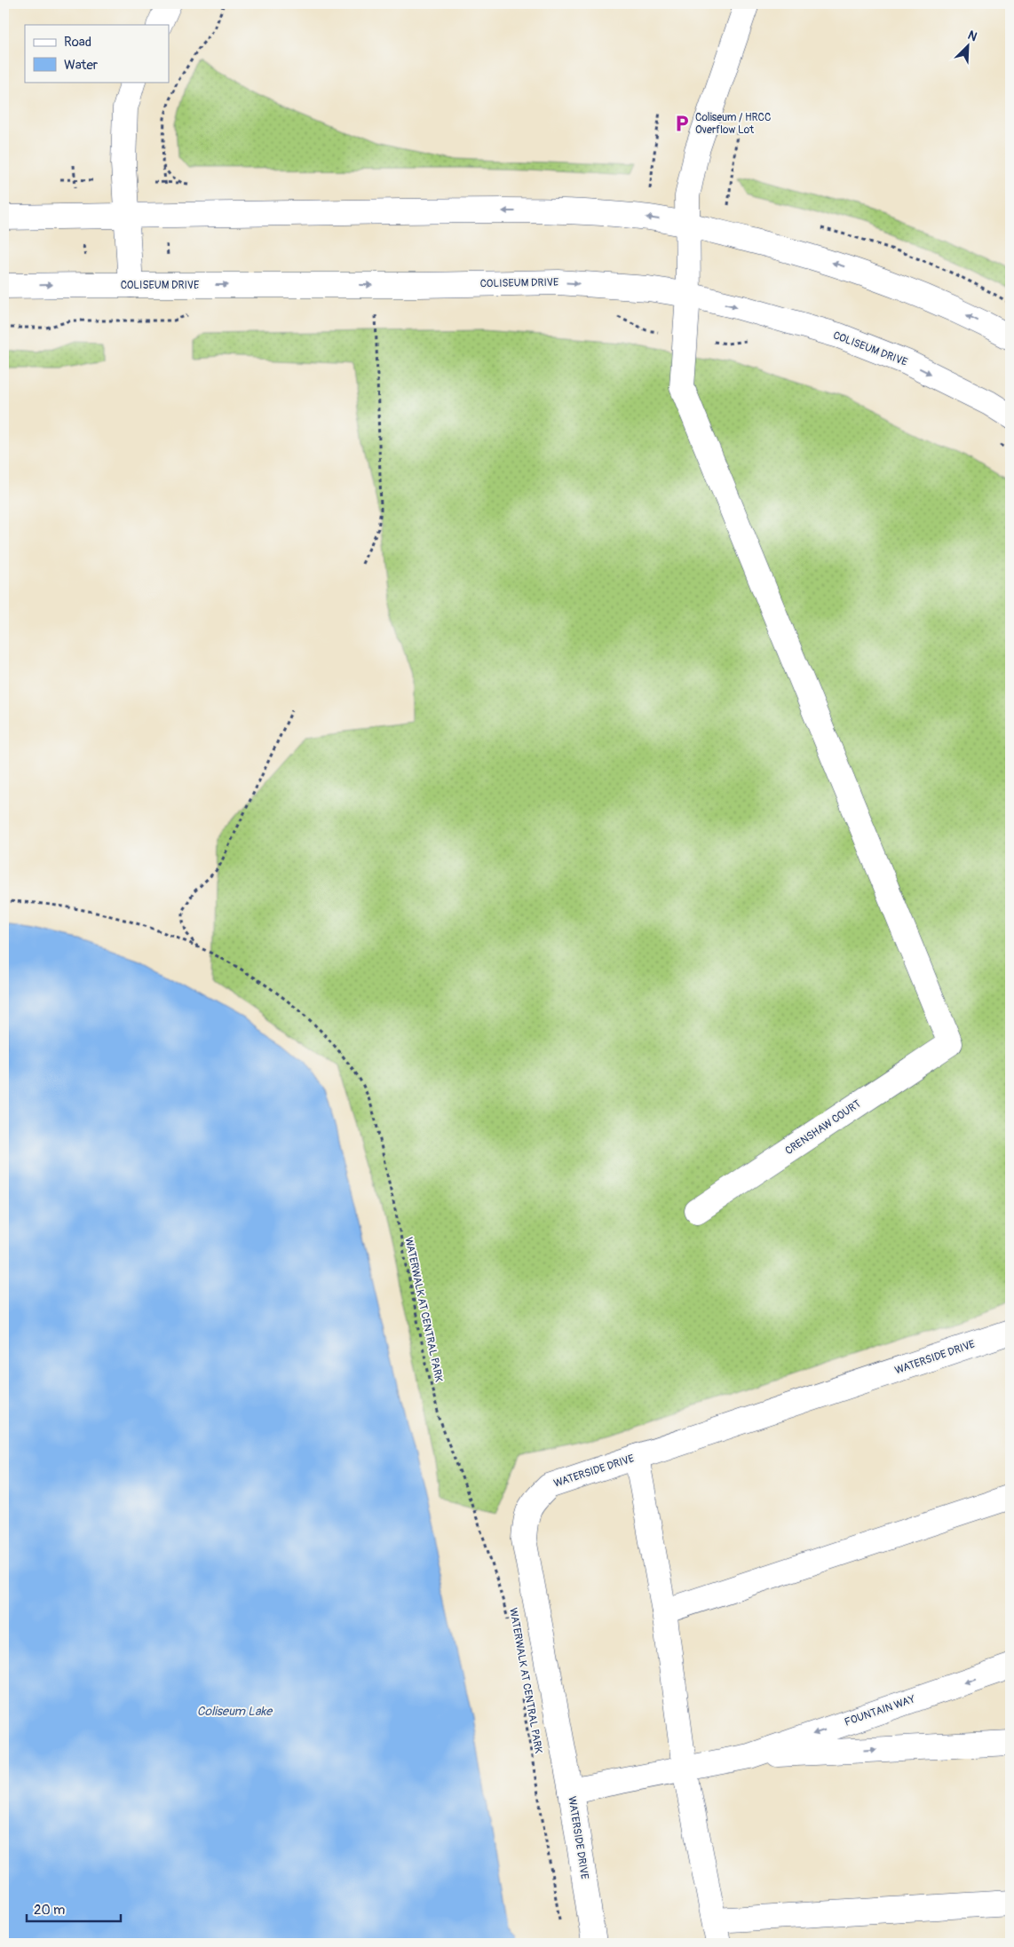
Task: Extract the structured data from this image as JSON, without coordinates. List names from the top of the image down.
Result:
{
  "streets": {
    "street": [
      "COLISEUM DRIVE",
      "CRENSHAW COURT",
      "WATERSIDE DRIVE",
      "FOUNTAIN WAY"
    ],
    "path": ["WATERWALK AT CENTRAL PARK"]
  },
  "crossings": [
    ["WATERSIDE DRIVE", "FOUNTAIN WAY"]
  ],
  "water": ["Coliseum Lake"],
  "places": {
    "parking": ["Coliseum / HRCC Overflow Lot"]
  },
  "legend": ["Road", "Water"],
  "scale_bar": "20 m",
  "north": "top right"
}
